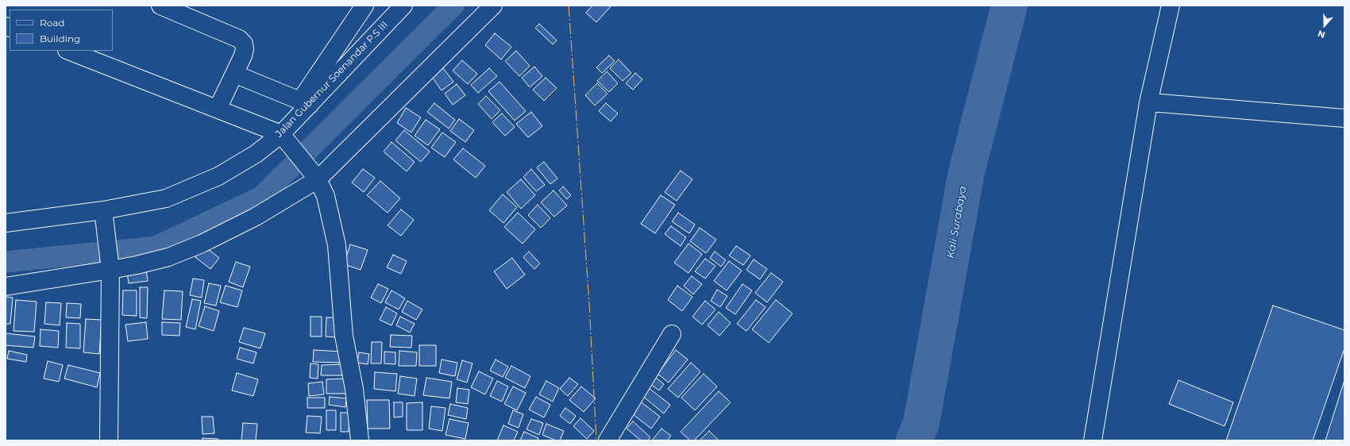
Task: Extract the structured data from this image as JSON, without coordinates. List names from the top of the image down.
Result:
{
  "streets": {
    "street": ["Jalan Gubernur Soenandar P.S III"]
  },
  "water": ["Kali Surabaya"],
  "legend": ["Road", "Building"],
  "north": "bottom"
}
